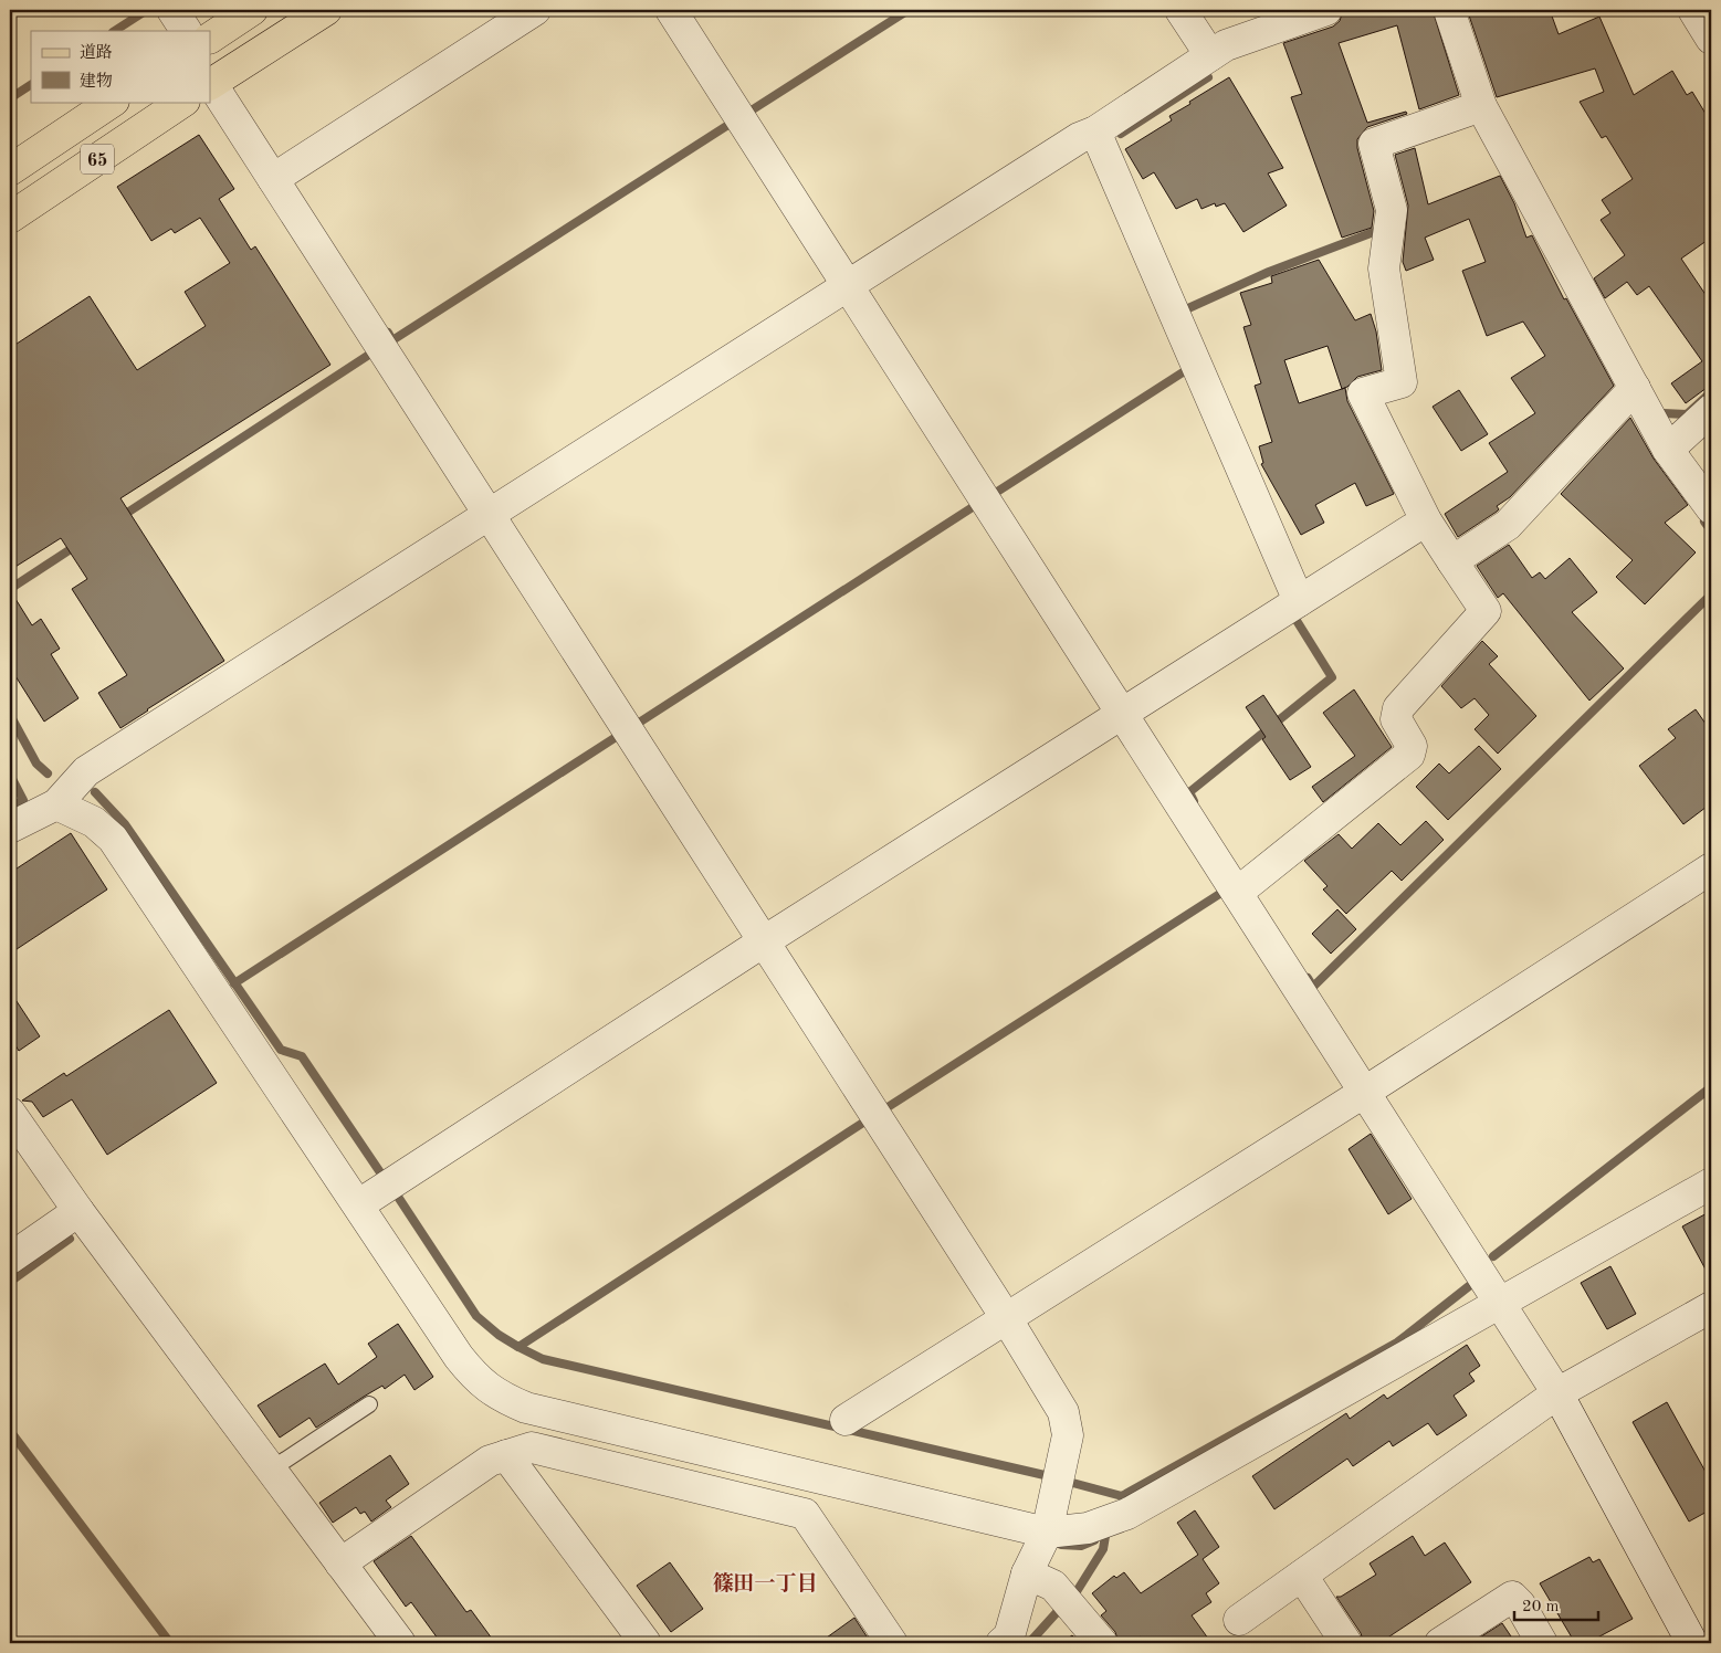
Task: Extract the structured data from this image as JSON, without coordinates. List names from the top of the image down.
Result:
{
  "streets": {
    "main road": ["65"]
  },
  "districts": ["篠田一丁目"],
  "legend": ["道路", "建物"],
  "scale_bar": "20 m"
}
